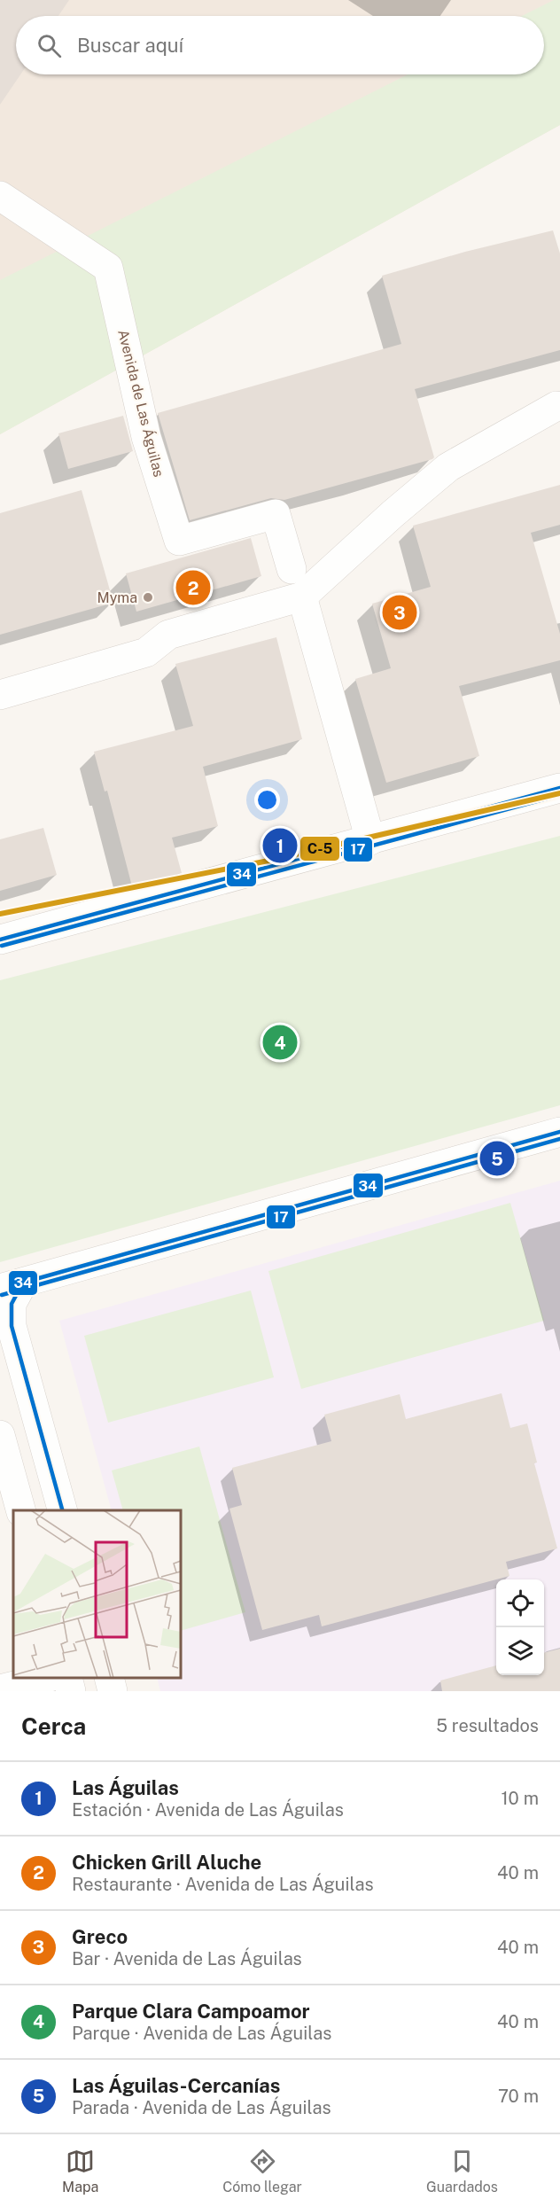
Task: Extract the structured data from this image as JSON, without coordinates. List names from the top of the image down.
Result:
{
  "streets": {
    "street": ["Avenida de Las Águilas"]
  },
  "places": ["Myma"],
  "lines": ["transit line 34", "transit line C-5", "transit line 17"],
  "page": {
    "search": "Buscar aquí",
    "pins": [
      "2",
      "3",
      "1",
      "4",
      "5"
    ],
    "heading": ["Cerca", "5 resultados"],
    "list": [
      {
        "mark": "1",
        "name": "Las Águilas",
        "note": "Estación · Avenida de Las Águilas",
        "value": "10 m"
      },
      {
        "mark": "2",
        "name": "Chicken Grill Aluche",
        "note": "Restaurante · Avenida de Las Águilas",
        "value": "40 m"
      },
      {
        "mark": "3",
        "name": "Greco",
        "note": "Bar · Avenida de Las Águilas",
        "value": "40 m"
      },
      {
        "mark": "4",
        "name": "Parque Clara Campoamor",
        "note": "Parque · Avenida de Las Águilas",
        "value": "40 m"
      },
      {
        "mark": "5",
        "name": "Las Águilas-Cercanías",
        "note": "Parada · Avenida de Las Águilas",
        "value": "70 m"
      }
    ],
    "nav": ["Mapa", "Cómo llegar", "Guardados"]
  }
}
